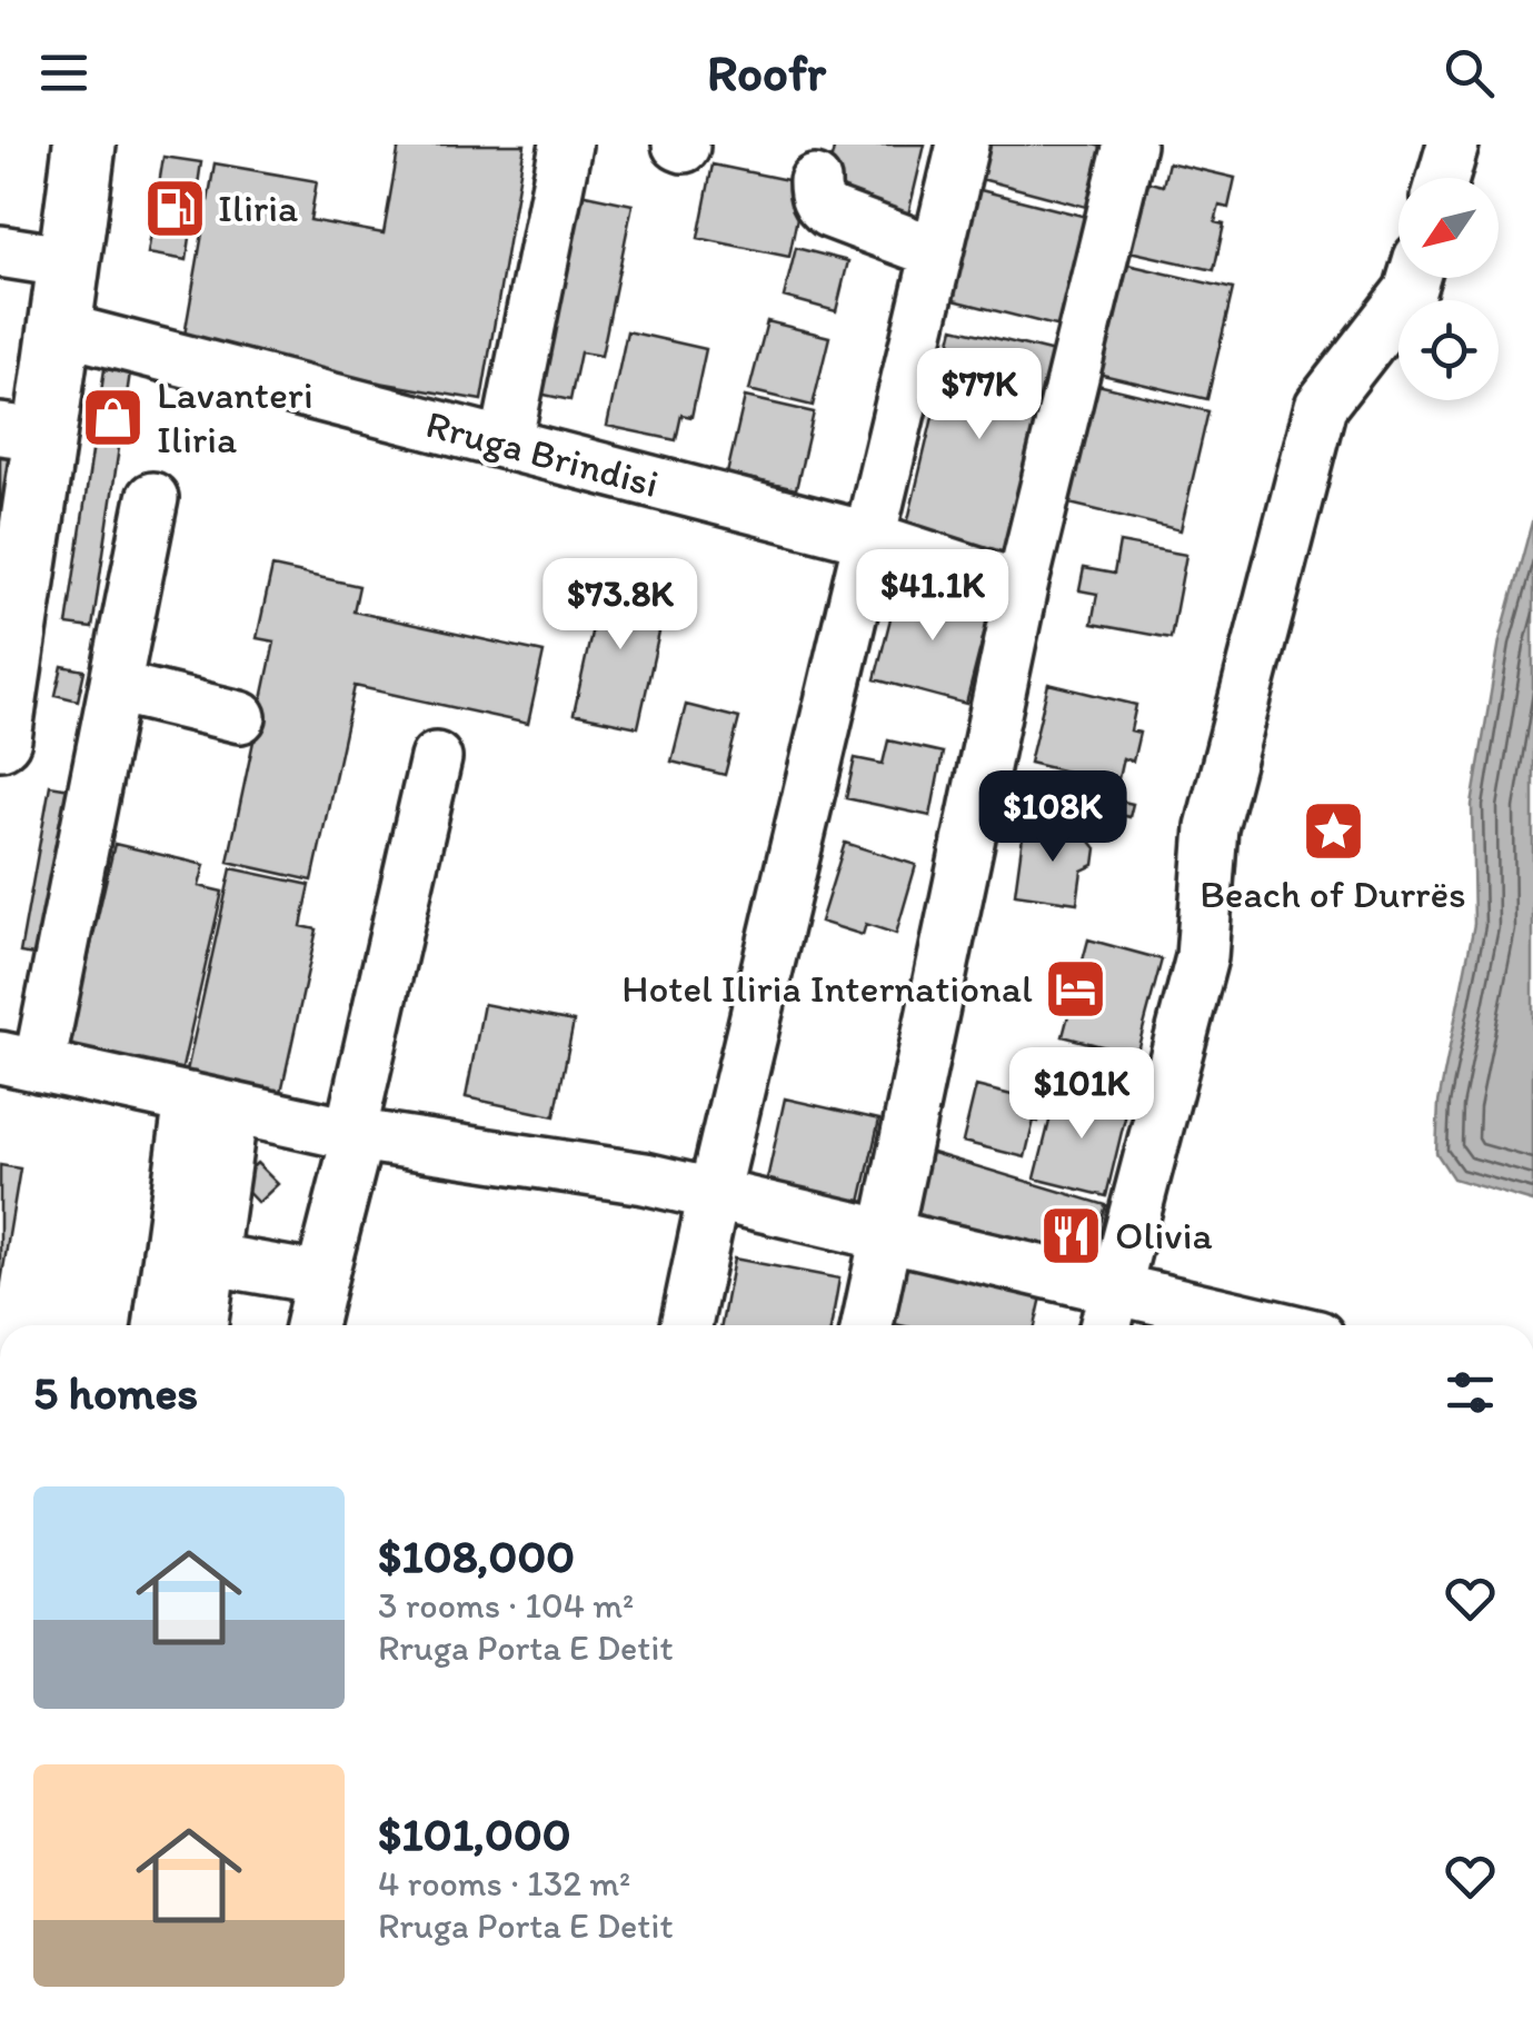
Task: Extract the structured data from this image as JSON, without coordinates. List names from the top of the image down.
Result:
{
  "streets": {
    "street": ["Rruga Brindisi"]
  },
  "places": {
    "fuel station": ["Iliria"],
    "shop": ["Lavanteri Iliria"],
    "place": ["Beach of Durrës"],
    "hotel": ["Hotel Iliria International"],
    "restaurant": ["Olivia"]
  },
  "north": "bottom left",
  "page": {
    "header": "Roofr",
    "price": [
      "$77K",
      "$41.1K",
      "$73.8K",
      "$108K",
      "$101K"
    ],
    "heading": "5 homes",
    "list": [
      {
        "name": "$108,000",
        "note": "3 rooms · 104 m² · Rruga Porta E Detit"
      },
      {
        "name": "$101,000",
        "note": "4 rooms · 132 m² · Rruga Porta E Detit"
      }
    ]
  }
}
